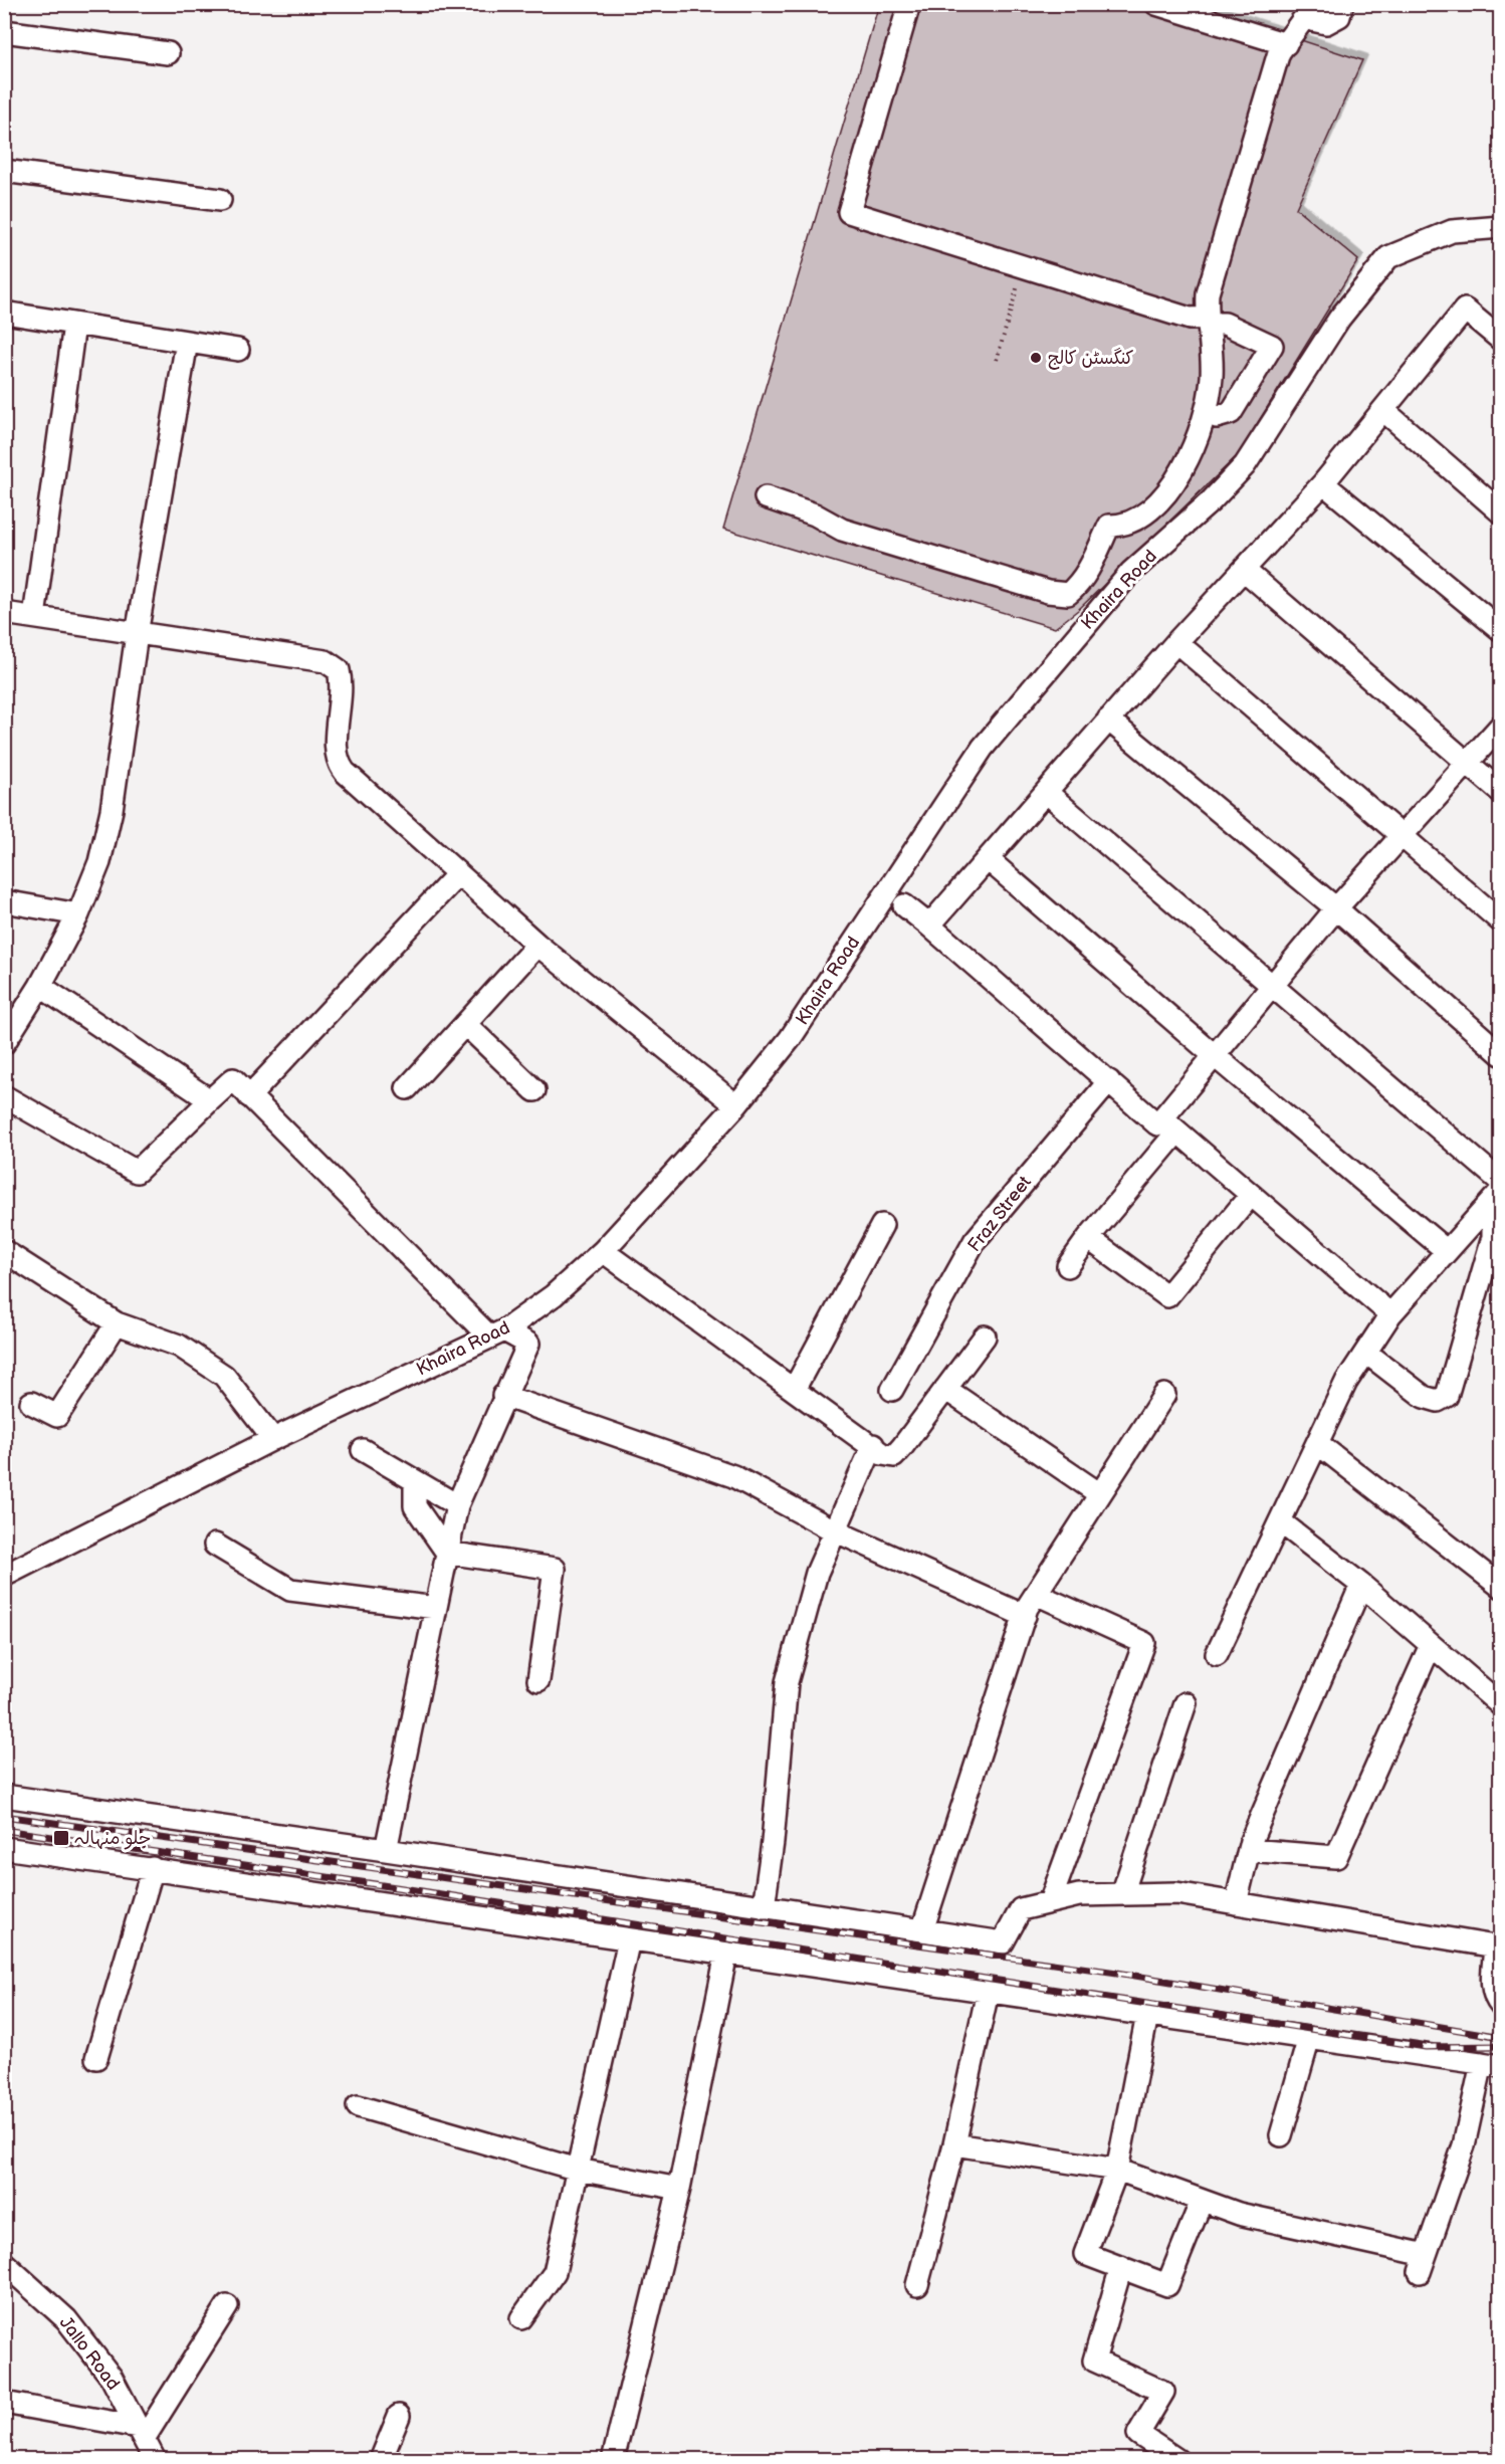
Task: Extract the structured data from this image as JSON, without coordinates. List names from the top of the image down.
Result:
{
  "streets": {
    "street": ["Khaira Road", "Fraz Street", "Jallo Road"]
  },
  "places": {
    "other": ["کنگسٹن کالج"],
    "transit": ["جلو منہالہ"]
  }
}
